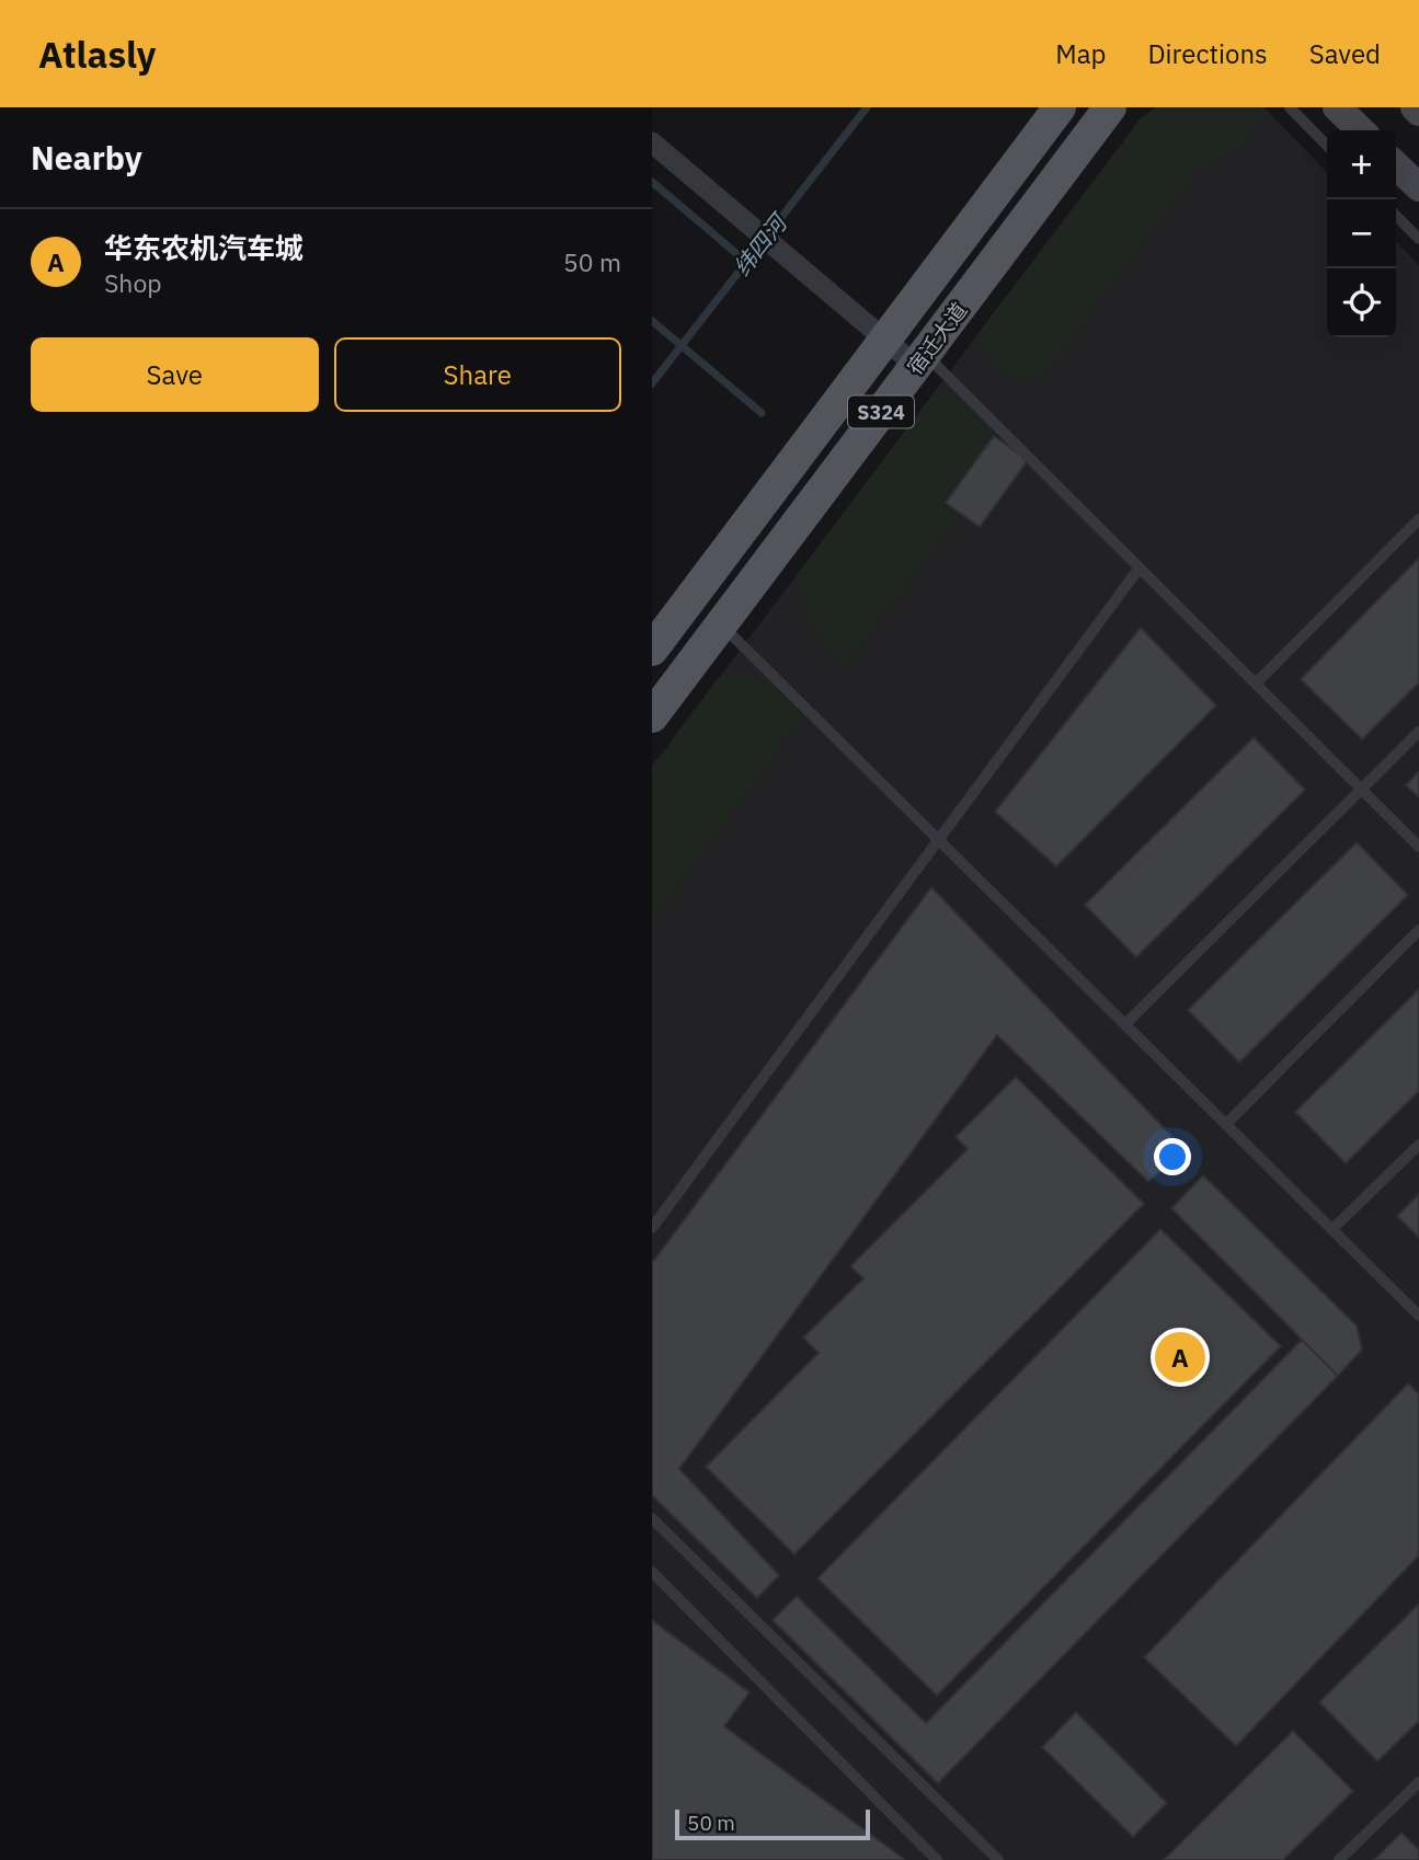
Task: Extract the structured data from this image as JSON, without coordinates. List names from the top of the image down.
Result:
{
  "streets": {
    "main road": ["宿迁大道", "S324"]
  },
  "water": ["纬四河"],
  "scale_bar": "50 m",
  "page": {
    "header": "Atlasly",
    "nav": ["Map", "Directions", "Saved"],
    "heading": "Nearby",
    "map_buttons": ["+", "−"],
    "list": [
      {
        "mark": "A",
        "name": "华东农机汽车城",
        "note": "Shop",
        "value": "50 m"
      }
    ],
    "buttons": ["Save", "Share"],
    "pins": "A",
    "scale": "50 m"
  }
}
